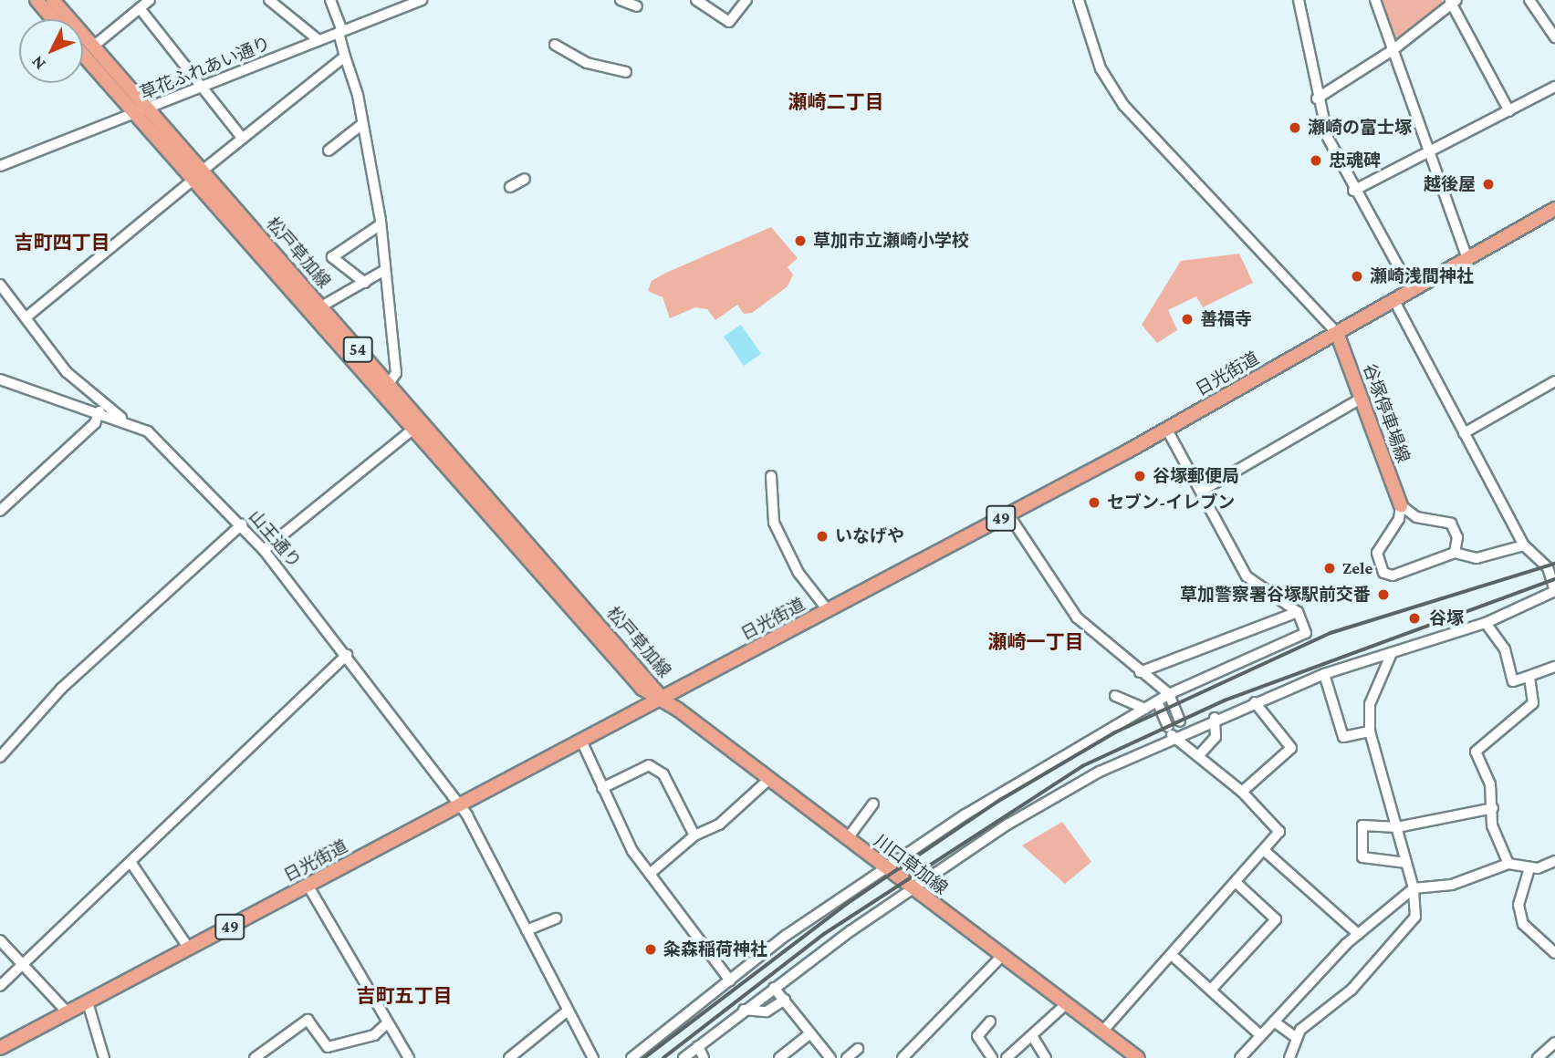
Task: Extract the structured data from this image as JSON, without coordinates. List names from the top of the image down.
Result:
{
  "streets": {
    "main road": [
      "松戸草加線",
      "54",
      "日光街道",
      "谷塚停車場線",
      "49",
      "川口草加線"
    ],
    "street": ["草花ふれあい通り", "山王通り"]
  },
  "crossings": [
    ["草花ふれあい通り", "松戸草加線"],
    ["松戸草加線", "日光街道"],
    ["松戸草加線", "川口草加線"],
    ["日光街道", "谷塚停車場線"],
    ["日光街道", "山王通り"],
    ["日光街道", "川口草加線"]
  ],
  "districts": [
    "瀬崎二丁目",
    "吉町四丁目",
    "瀬崎一丁目",
    "吉町五丁目"
  ],
  "places": [
    "瀬崎の富士塚",
    "忠魂碑",
    "越後屋",
    "草加市立瀬崎小学校",
    "瀬崎浅間神社",
    "善福寺",
    "谷塚郵便局",
    "セブン-イレブン",
    "いなげや",
    "Zele",
    "草加警察署谷塚駅前交番",
    "谷塚",
    "粂森稲荷神社"
  ],
  "north": "bottom left"
}
